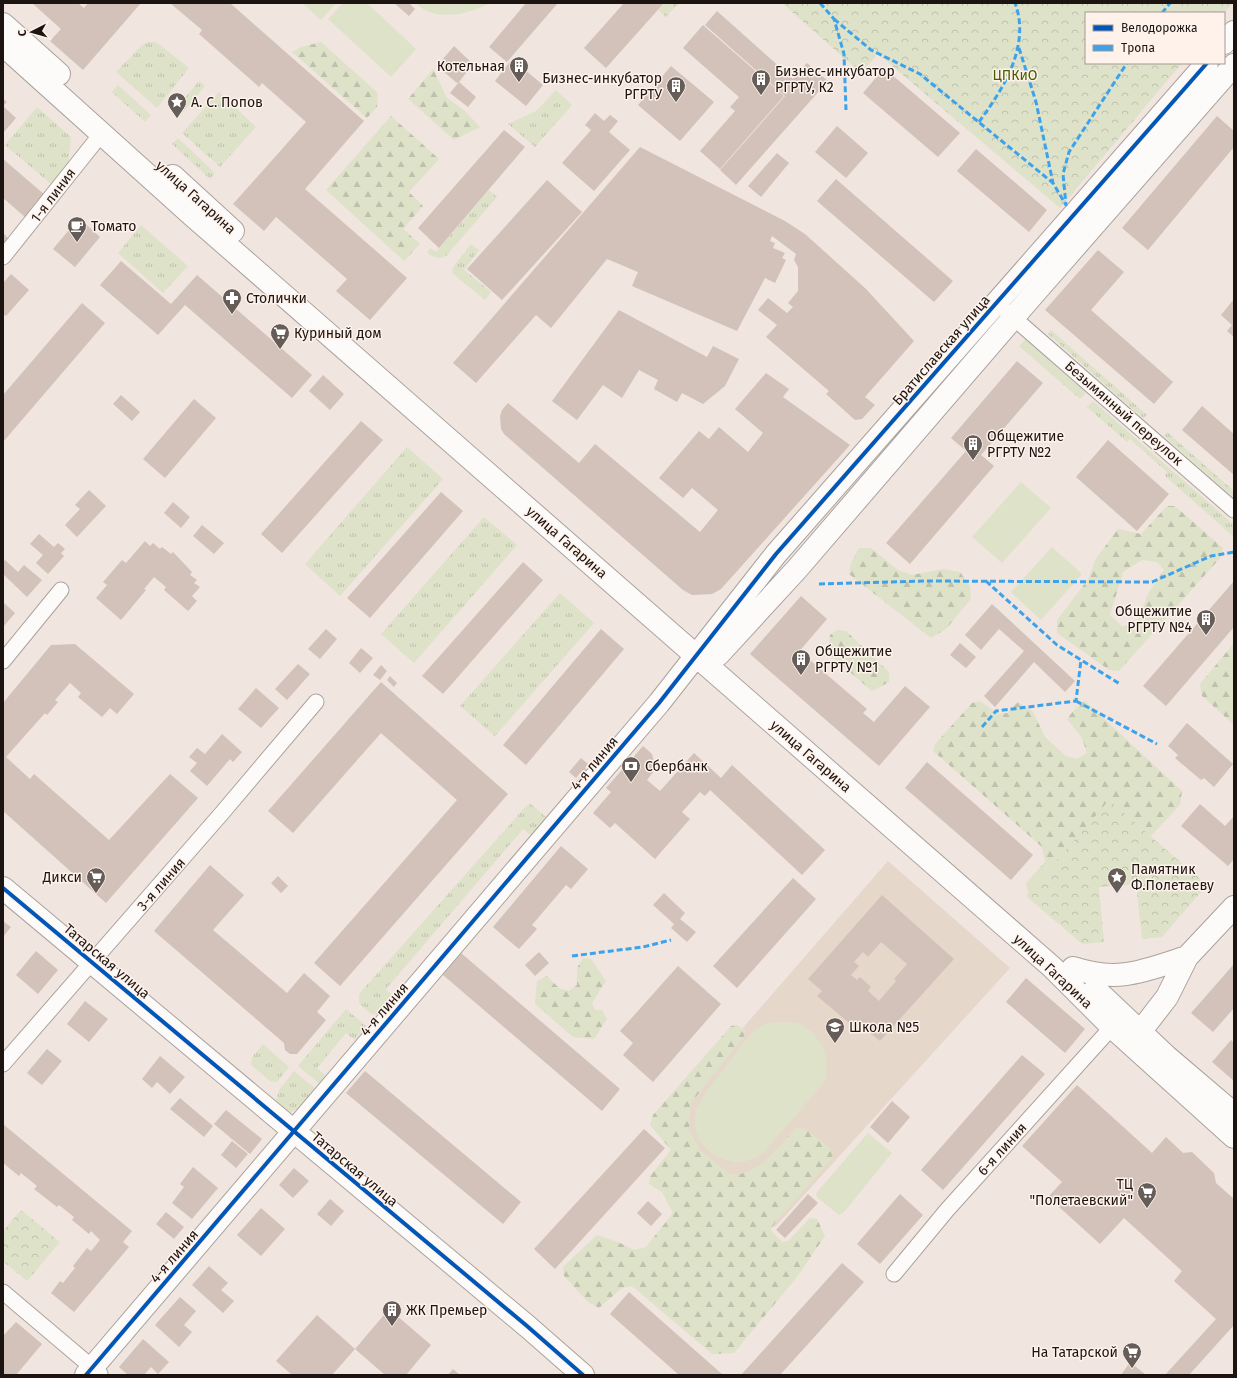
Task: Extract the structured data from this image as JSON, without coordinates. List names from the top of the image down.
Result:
{
  "streets": {
    "street": [
      "1-я линия",
      "улица Гагарина",
      "Братиславская улица",
      "Безымянный переулок",
      "4-я линия",
      "3-я линия",
      "Татарская улица",
      "6-я линия"
    ]
  },
  "crossings": [
    ["1-я линия", "улица Гагарина"],
    ["улица Гагарина", "Братиславская улица"],
    ["улица Гагарина", "4-я линия"],
    ["улица Гагарина", "6-я линия"],
    ["Братиславская улица", "Безымянный переулок"],
    ["Братиславская улица", "4-я линия"],
    ["4-я линия", "Татарская улица"],
    ["3-я линия", "Татарская улица"]
  ],
  "parks": ["ЦПКиО"],
  "places": {
    "building": [
      "Котельная",
      "Бизнес-инкубатор РГРТУ, К2",
      "Бизнес-инкубатор РГРТУ",
      "Общежитие РГРТУ №2",
      "Общежитие РГРТУ №4",
      "Общежитие РГРТУ №1",
      "ЖК Премьер"
    ],
    "place": ["А. С. Попов", "Памятник Ф.Полетаеву"],
    "cafe": ["Томато"],
    "pharmacy": ["Столички"],
    "supermarket": [
      "Куриный дом",
      "Дикси",
      "ТЦ \"Полетаевский\"",
      "На Татарской"
    ],
    "bank": ["Сбербанк"],
    "school or university": ["Школа №5"]
  },
  "legend": ["Велодорожка", "Тропа"],
  "north": "left"
}
